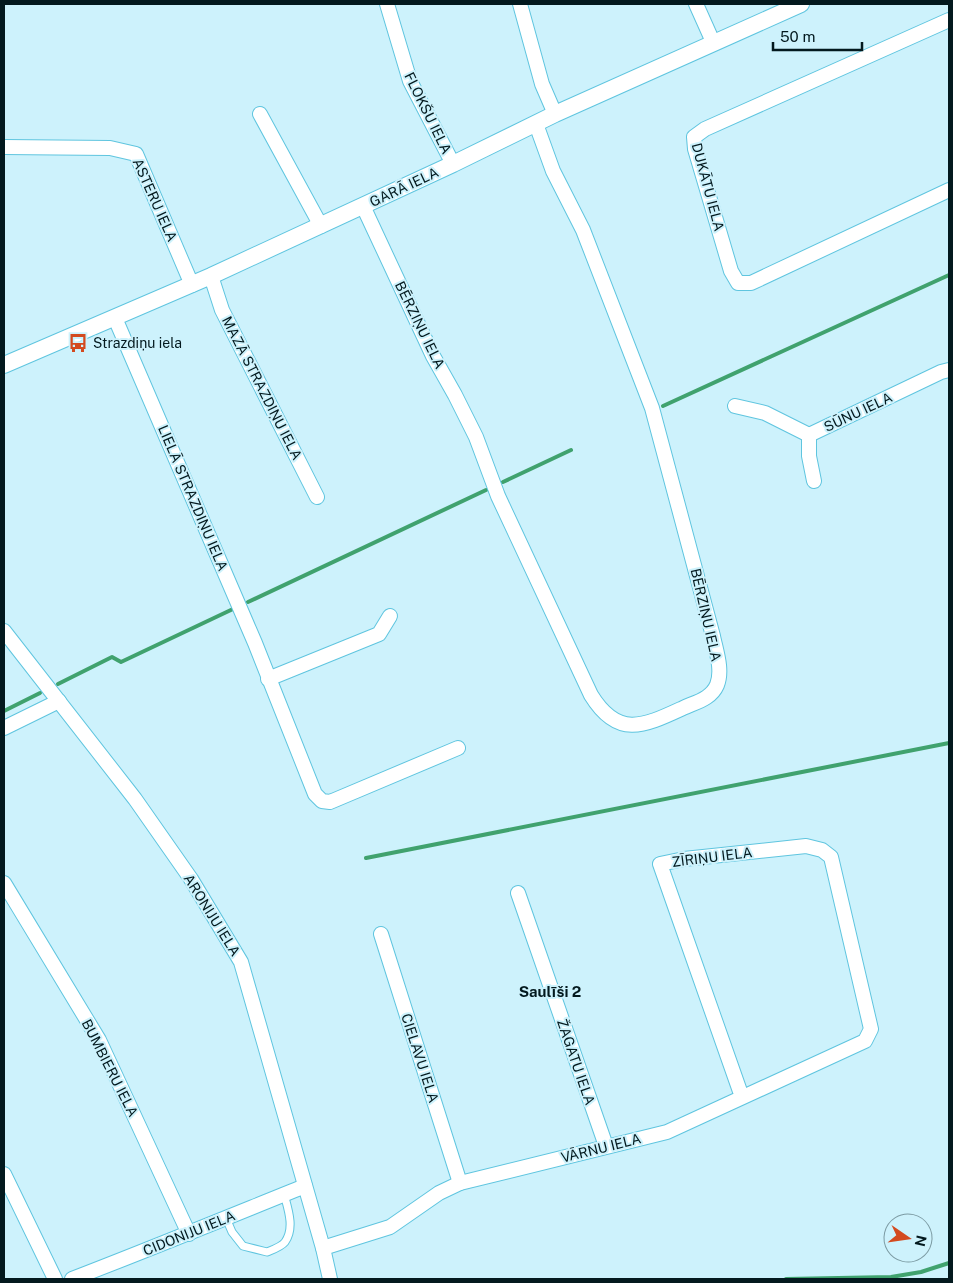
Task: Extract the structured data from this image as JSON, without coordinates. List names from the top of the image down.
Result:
{
  "streets": {
    "street": [
      "FLOKŠU IELA",
      "GARĀ IELA",
      "DUKĀTU IELA",
      "ASTERU IELA",
      "BĒRZIŅU IELA",
      "MAZĀ STRAZDIŅU IELA",
      "SŪNU IELA",
      "LIELĀ STRAZDIŅU IELA",
      "ZĪRIŅU IELA",
      "ARONIJU IELA",
      "CIELAVU IELA",
      "ŽAGATU IELA",
      "BUMBIERU IELA",
      "VĀRNU IELA",
      "CIDONIJU IELA"
    ]
  },
  "crossings": [
    ["FLOKŠU IELA", "GARĀ IELA"],
    ["GARĀ IELA", "ASTERU IELA"],
    ["GARĀ IELA", "BĒRZIŅU IELA"],
    ["GARĀ IELA", "MAZĀ STRAZDIŅU IELA"],
    ["GARĀ IELA", "LIELĀ STRAZDIŅU IELA"],
    ["ZĪRIŅU IELA", "VĀRNU IELA"],
    ["ARONIJU IELA", "VĀRNU IELA"],
    ["ARONIJU IELA", "CIDONIJU IELA"],
    ["CIELAVU IELA", "VĀRNU IELA"],
    ["ŽAGATU IELA", "VĀRNU IELA"],
    ["BUMBIERU IELA", "CIDONIJU IELA"]
  ],
  "districts": ["Saulīši 2"],
  "places": {
    "bus stop": ["Strazdiņu iela"]
  },
  "scale_bar": "50 m",
  "north": "right"
}
